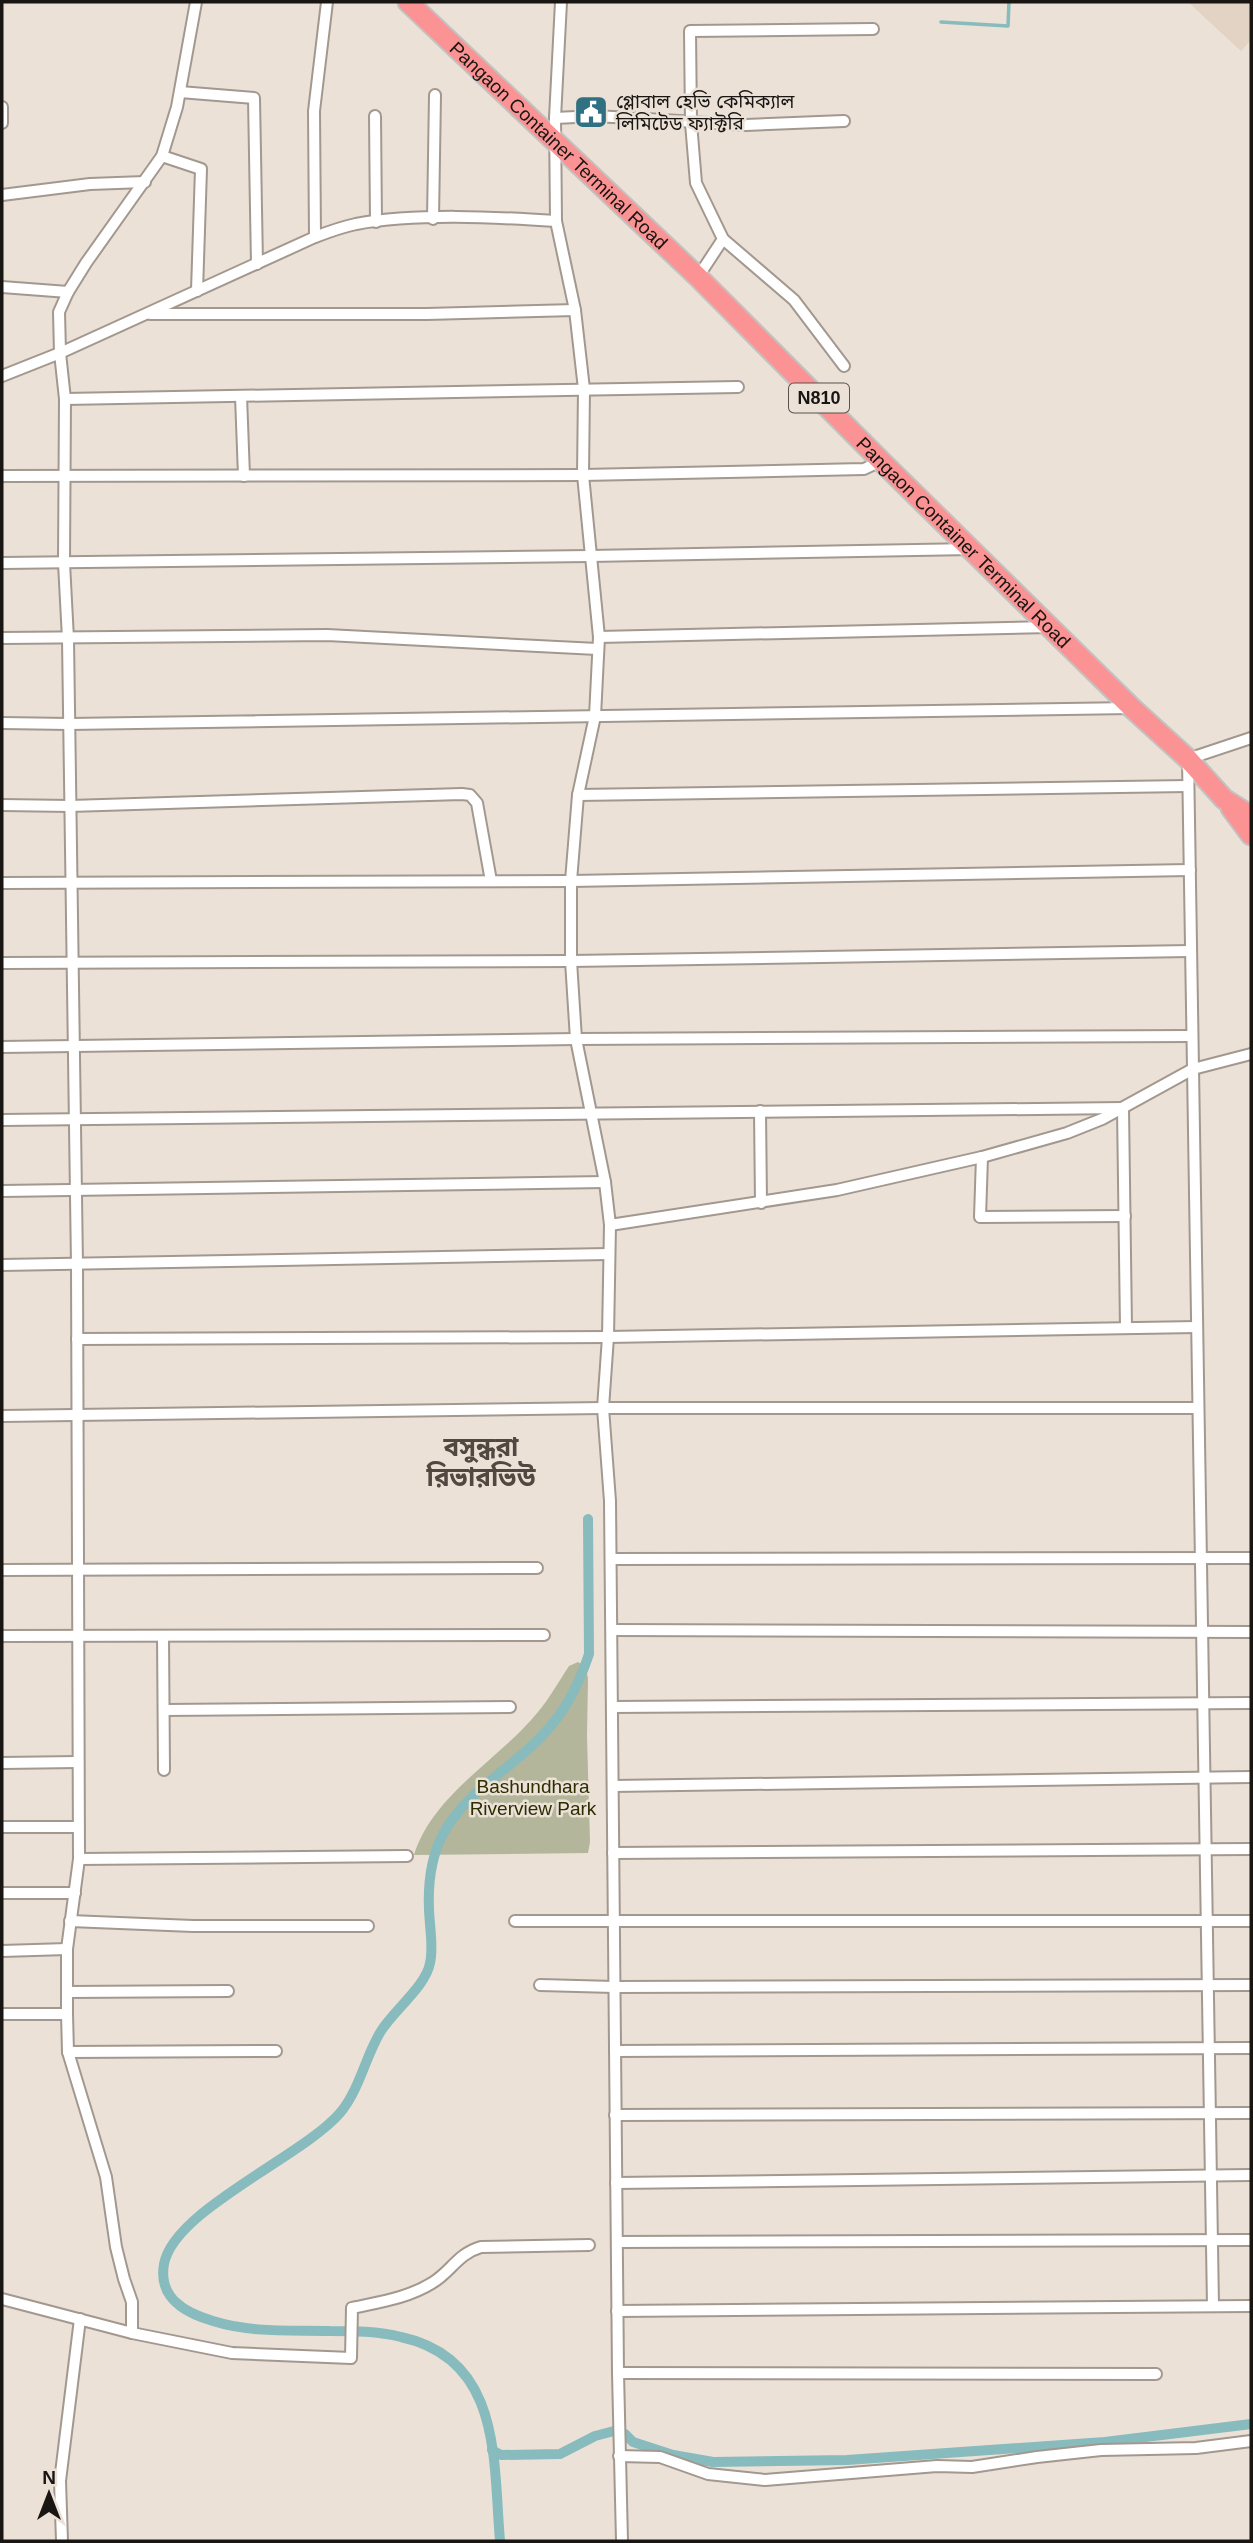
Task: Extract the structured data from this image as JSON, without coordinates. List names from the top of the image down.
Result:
{
  "streets": {
    "highway": ["Pangaon Container Terminal Road", "N810"]
  },
  "crossings": [
    ["Pangaon Container Terminal Road", "N810"]
  ],
  "districts": ["বসুন্ধরা রিভারভিউ"],
  "parks": ["Bashundhara Riverview Park"],
  "places": {
    "public building": ["গ্লোবাল হেভি কেমিক্যাল লিমিটেড ফ্যাক্টরি"]
  },
  "north": "top"
}
